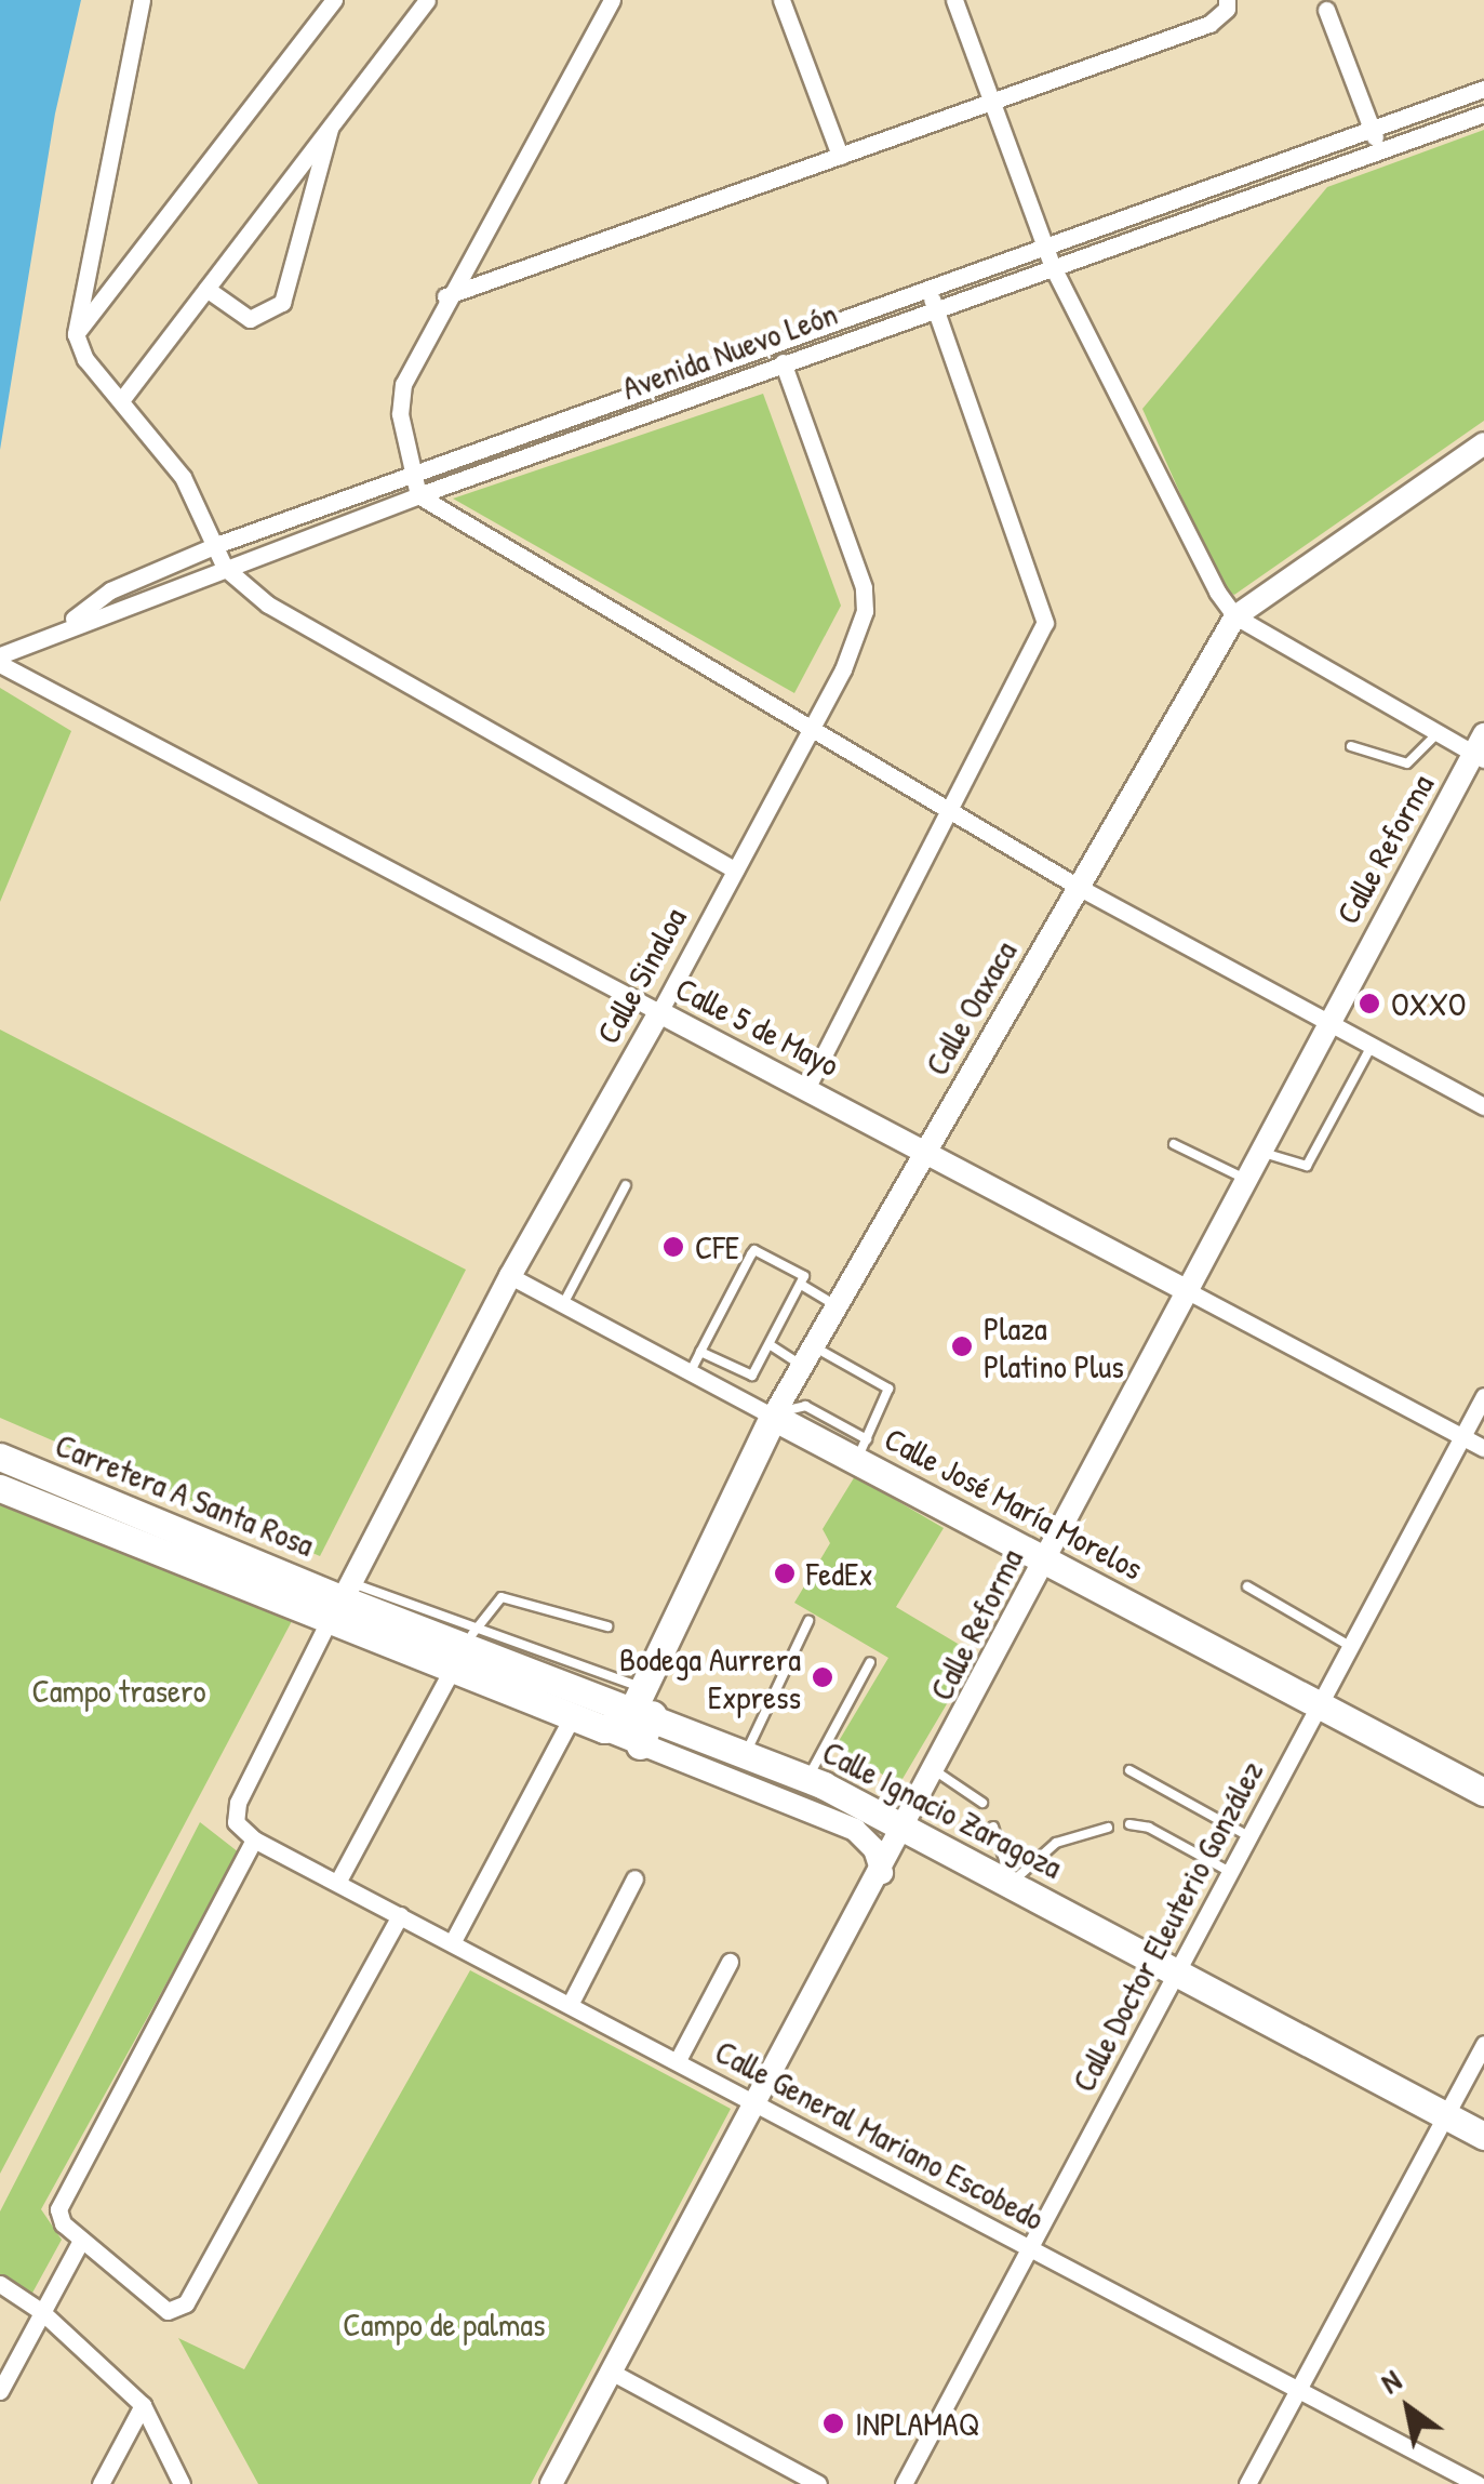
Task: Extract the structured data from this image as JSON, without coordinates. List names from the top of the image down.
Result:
{
  "streets": {
    "main road": [
      "Calle Oaxaca",
      "Carretera A Santa Rosa",
      "Calle José María Morelos",
      "Calle Ignacio Zaragoza"
    ],
    "street": [
      "Avenida Nuevo León",
      "Calle Reforma",
      "Calle Sinaloa",
      "Calle 5 de Mayo",
      "Calle Doctor Eleuterio González",
      "Calle General Mariano Escobedo"
    ]
  },
  "crossings": [
    ["Avenida Nuevo León", "Calle Sinaloa"],
    ["Calle Reforma", "Calle 5 de Mayo"],
    ["Calle Reforma", "Calle José María Morelos"],
    ["Calle Reforma", "Calle Ignacio Zaragoza"],
    ["Calle Reforma", "Calle General Mariano Escobedo"],
    ["Calle Sinaloa", "Calle 5 de Mayo"],
    ["Calle Sinaloa", "Carretera A Santa Rosa"],
    ["Calle Sinaloa", "Calle José María Morelos"],
    ["Calle Sinaloa", "Calle Ignacio Zaragoza"],
    ["Calle Oaxaca", "Calle 5 de Mayo"],
    ["Calle Oaxaca", "Calle José María Morelos"],
    ["Calle Oaxaca", "Calle Ignacio Zaragoza"],
    ["Calle 5 de Mayo", "Calle Doctor Eleuterio González"],
    ["Carretera A Santa Rosa", "Calle Ignacio Zaragoza"],
    ["Calle José María Morelos", "Calle Doctor Eleuterio González"],
    ["Calle Ignacio Zaragoza", "Calle Doctor Eleuterio González"],
    ["Calle Doctor Eleuterio González", "Calle General Mariano Escobedo"]
  ],
  "parks": ["Campo trasero", "Campo de palmas"],
  "places": [
    "OXXO",
    "CFE",
    "Plaza Platino Plus",
    "FedEx",
    "Bodega Aurrera Express",
    "INPLAMAQ"
  ],
  "north": "top left"
}
